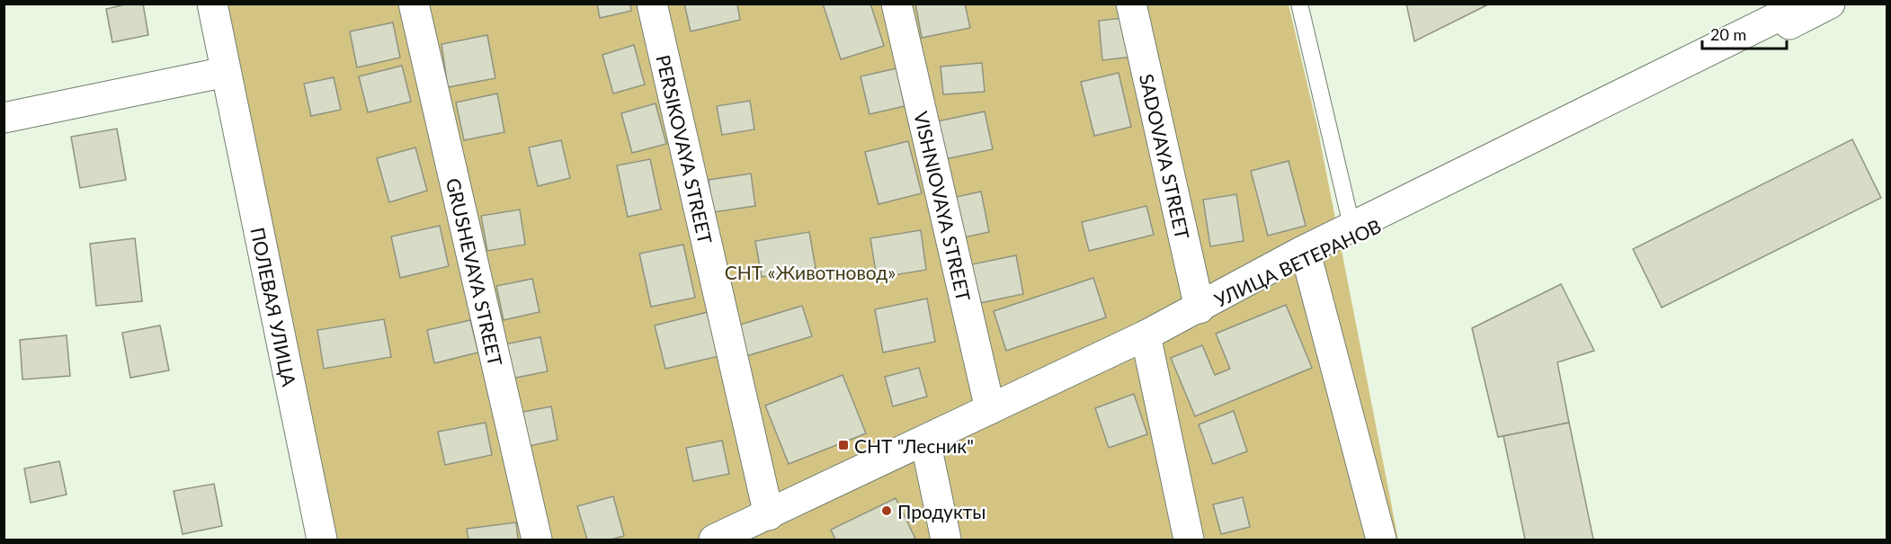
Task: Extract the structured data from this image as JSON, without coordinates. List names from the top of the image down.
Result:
{
  "streets": {
    "street": [
      "PERSIKOVAYA STREET",
      "SADOVAYA STREET",
      "VISHNIOVAYA STREET",
      "УЛИЦА ВЕТЕРАНОВ",
      "GRUSHEVAYA STREET",
      "ПОЛЕВАЯ УЛИЦА"
    ]
  },
  "crossings": [
    ["SADOVAYA STREET", "УЛИЦА ВЕТЕРАНОВ"]
  ],
  "parks": ["СНТ «Животновод»"],
  "places": {
    "transit": ["СНТ \"Лесник\""],
    "other": ["Продукты"]
  },
  "scale_bar": "20 m"
}
